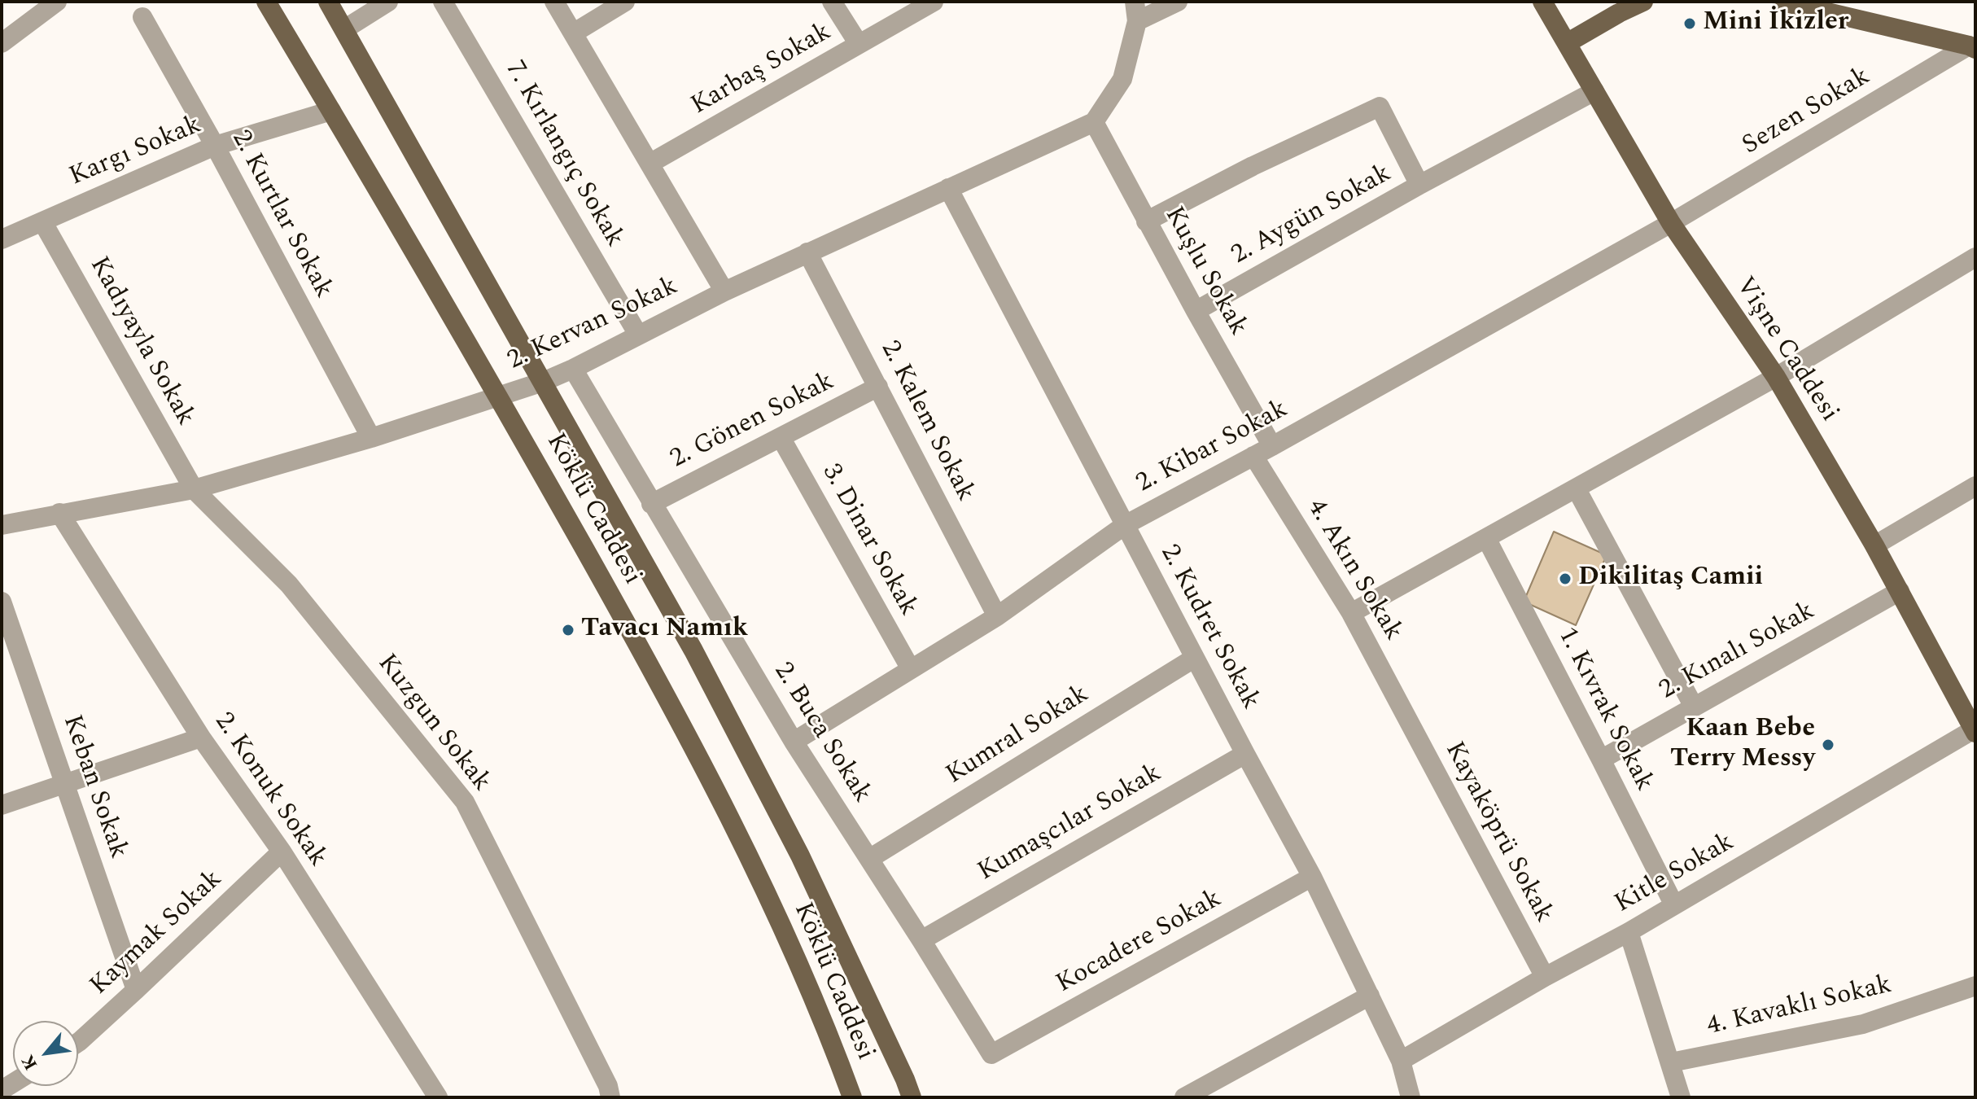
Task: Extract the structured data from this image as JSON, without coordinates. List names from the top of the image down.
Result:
{
  "streets": {
    "main road": ["Vişne Caddesi", "Köklü Caddesi"],
    "street": [
      "Karbaş Sokak",
      "Sezen Sokak",
      "Kargı Sokak",
      "7. Kırlangıç Sokak",
      "2. Kurtlar Sokak",
      "2. Aygün Sokak",
      "Kuşlu Sokak",
      "2. Kervan Sokak",
      "Kadıyayla Sokak",
      "2. Gönen Sokak",
      "2. Kalem Sokak",
      "2. Kibar Sokak",
      "3. Dinar Sokak",
      "4. Akın Sokak",
      "2. Kudret Sokak",
      "2. Kınalı Sokak",
      "1. Kıvrak Sokak",
      "Kuzgun Sokak",
      "2. Buca Sokak",
      "Kumral Sokak",
      "Keban Sokak",
      "2. Konuk Sokak",
      "Kumaşcılar Sokak",
      "Kayaköprü Sokak",
      "Kitle Sokak",
      "Kaymak Sokak",
      "Kocadere Sokak",
      "4. Kavaklı Sokak"
    ]
  },
  "crossings": [
    ["Sezen Sokak", "Vişne Caddesi"],
    ["Sezen Sokak", "2. Kibar Sokak"],
    ["Kargı Sokak", "2. Kurtlar Sokak"],
    ["Kargı Sokak", "Kadıyayla Sokak"],
    ["Kargı Sokak", "Köklü Caddesi"],
    ["7. Kırlangıç Sokak", "2. Kervan Sokak"],
    ["2. Kurtlar Sokak", "2. Kervan Sokak"],
    ["2. Aygün Sokak", "Kuşlu Sokak"],
    ["2. Aygün Sokak", "Vişne Caddesi"],
    ["Kuşlu Sokak", "2. Kervan Sokak"],
    ["Kuşlu Sokak", "2. Kibar Sokak"],
    ["2. Kervan Sokak", "Kadıyayla Sokak"],
    ["2. Kervan Sokak", "2. Kalem Sokak"],
    ["2. Kervan Sokak", "Köklü Caddesi"],
    ["2. Kervan Sokak", "2. Kudret Sokak"],
    ["2. Kervan Sokak", "Kuzgun Sokak"],
    ["2. Kervan Sokak", "2. Buca Sokak"],
    ["2. Kervan Sokak", "2. Konuk Sokak"],
    ["Kadıyayla Sokak", "Kuzgun Sokak"],
    ["Vişne Caddesi", "2. Kibar Sokak"],
    ["Vişne Caddesi", "2. Kınalı Sokak"],
    ["Vişne Caddesi", "Kitle Sokak"],
    ["2. Gönen Sokak", "2. Kalem Sokak"],
    ["2. Gönen Sokak", "3. Dinar Sokak"],
    ["2. Gönen Sokak", "2. Buca Sokak"],
    ["2. Kalem Sokak", "2. Kibar Sokak"],
    ["2. Kibar Sokak", "3. Dinar Sokak"],
    ["2. Kibar Sokak", "4. Akın Sokak"],
    ["2. Kibar Sokak", "2. Kudret Sokak"],
    ["2. Kibar Sokak", "2. Buca Sokak"],
    ["4. Akın Sokak", "Kayaköprü Sokak"],
    ["2. Kudret Sokak", "Kumral Sokak"],
    ["2. Kudret Sokak", "Kumaşcılar Sokak"],
    ["2. Kudret Sokak", "Kitle Sokak"],
    ["2. Kudret Sokak", "Kocadere Sokak"],
    ["2. Kınalı Sokak", "1. Kıvrak Sokak"],
    ["1. Kıvrak Sokak", "Kitle Sokak"],
    ["2. Buca Sokak", "Kumral Sokak"],
    ["2. Buca Sokak", "Kumaşcılar Sokak"],
    ["2. Buca Sokak", "Kocadere Sokak"],
    ["Keban Sokak", "Kaymak Sokak"],
    ["2. Konuk Sokak", "Kaymak Sokak"],
    ["Kayaköprü Sokak", "Kitle Sokak"]
  ],
  "places": [
    "Mini İkizler",
    "Dikilitaş Camii",
    "Tavacı Namık",
    "Kaan Bebe Terry Messy"
  ],
  "north": "bottom left"
}
